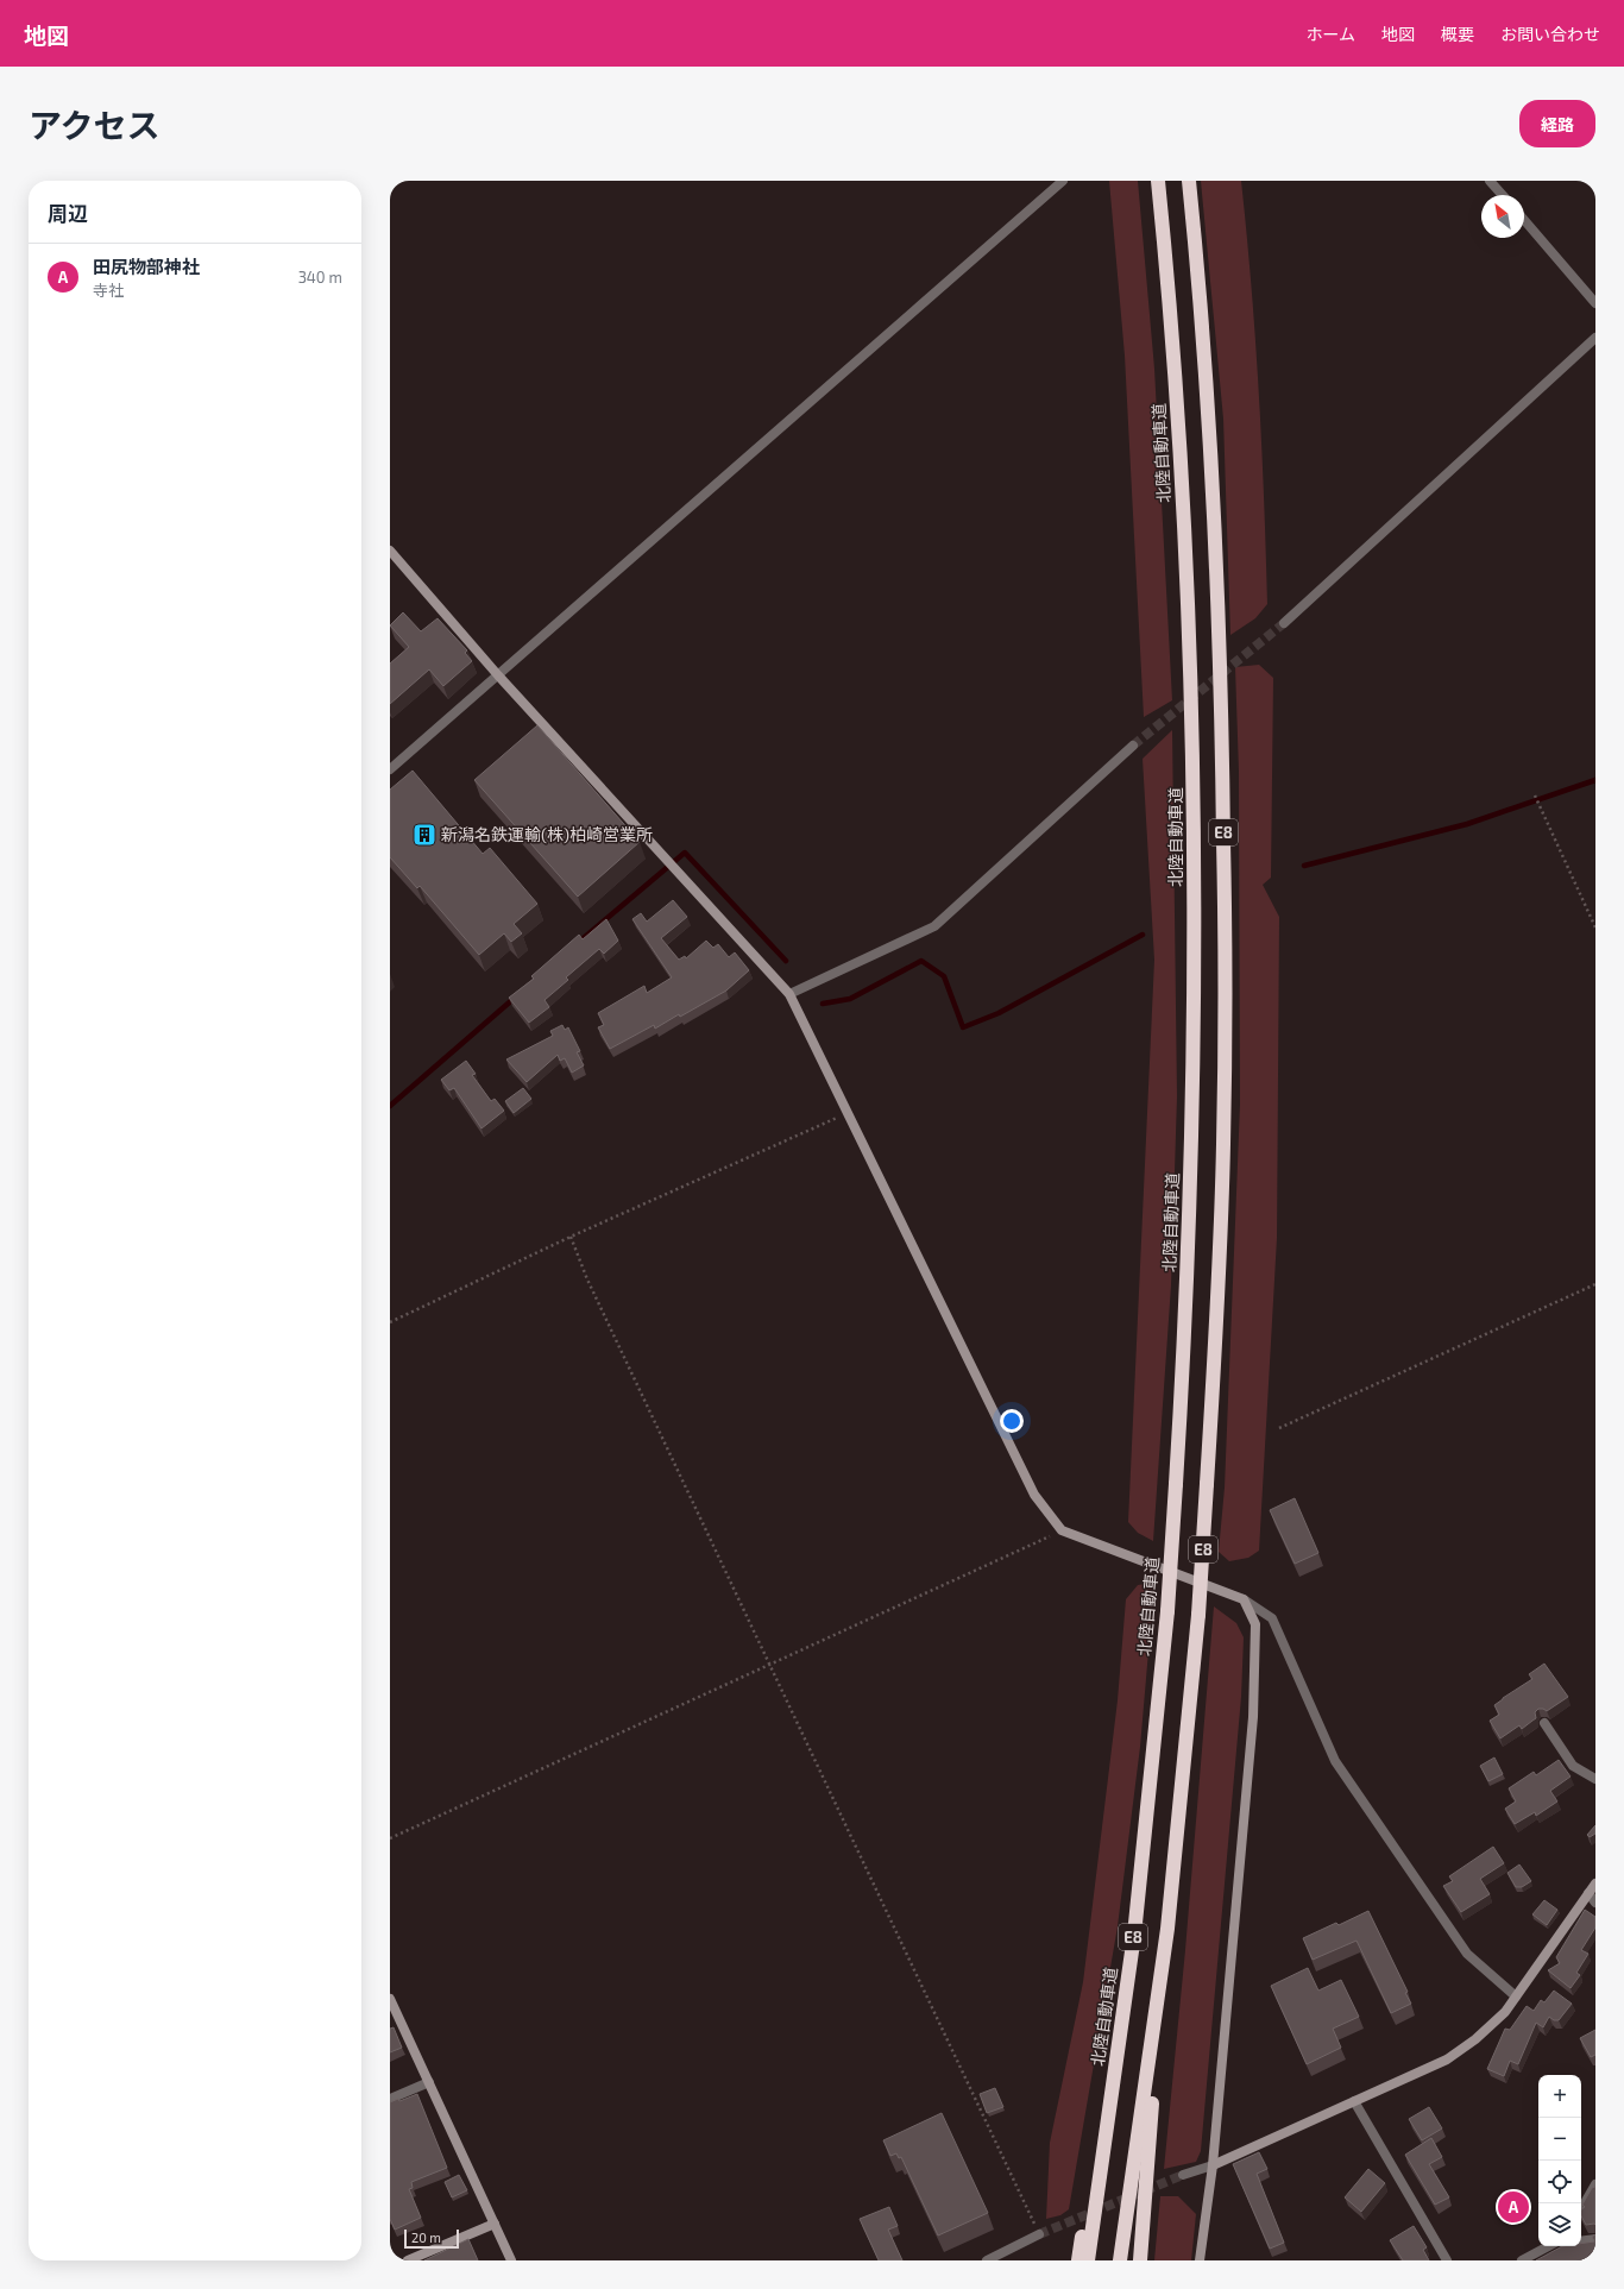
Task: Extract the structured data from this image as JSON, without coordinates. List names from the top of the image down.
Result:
{
  "streets": {
    "highway": ["北陸自動車道", "E8"]
  },
  "places": {
    "building": ["新潟名鉄運輸(株)柏崎営業所"]
  },
  "scale_bar": "20 m",
  "north": "top left",
  "page": {
    "header": "地図",
    "nav": [
      "ホーム",
      "地図",
      "概要",
      "お問い合わせ"
    ],
    "title": "アクセス",
    "buttons": "経路",
    "heading": "周辺",
    "list": [
      {
        "mark": "A",
        "name": "田尻物部神社",
        "note": "寺社",
        "value": "340 m"
      }
    ],
    "map_buttons": ["+", "−"],
    "pins": "A",
    "scale": "20 m"
  }
}
